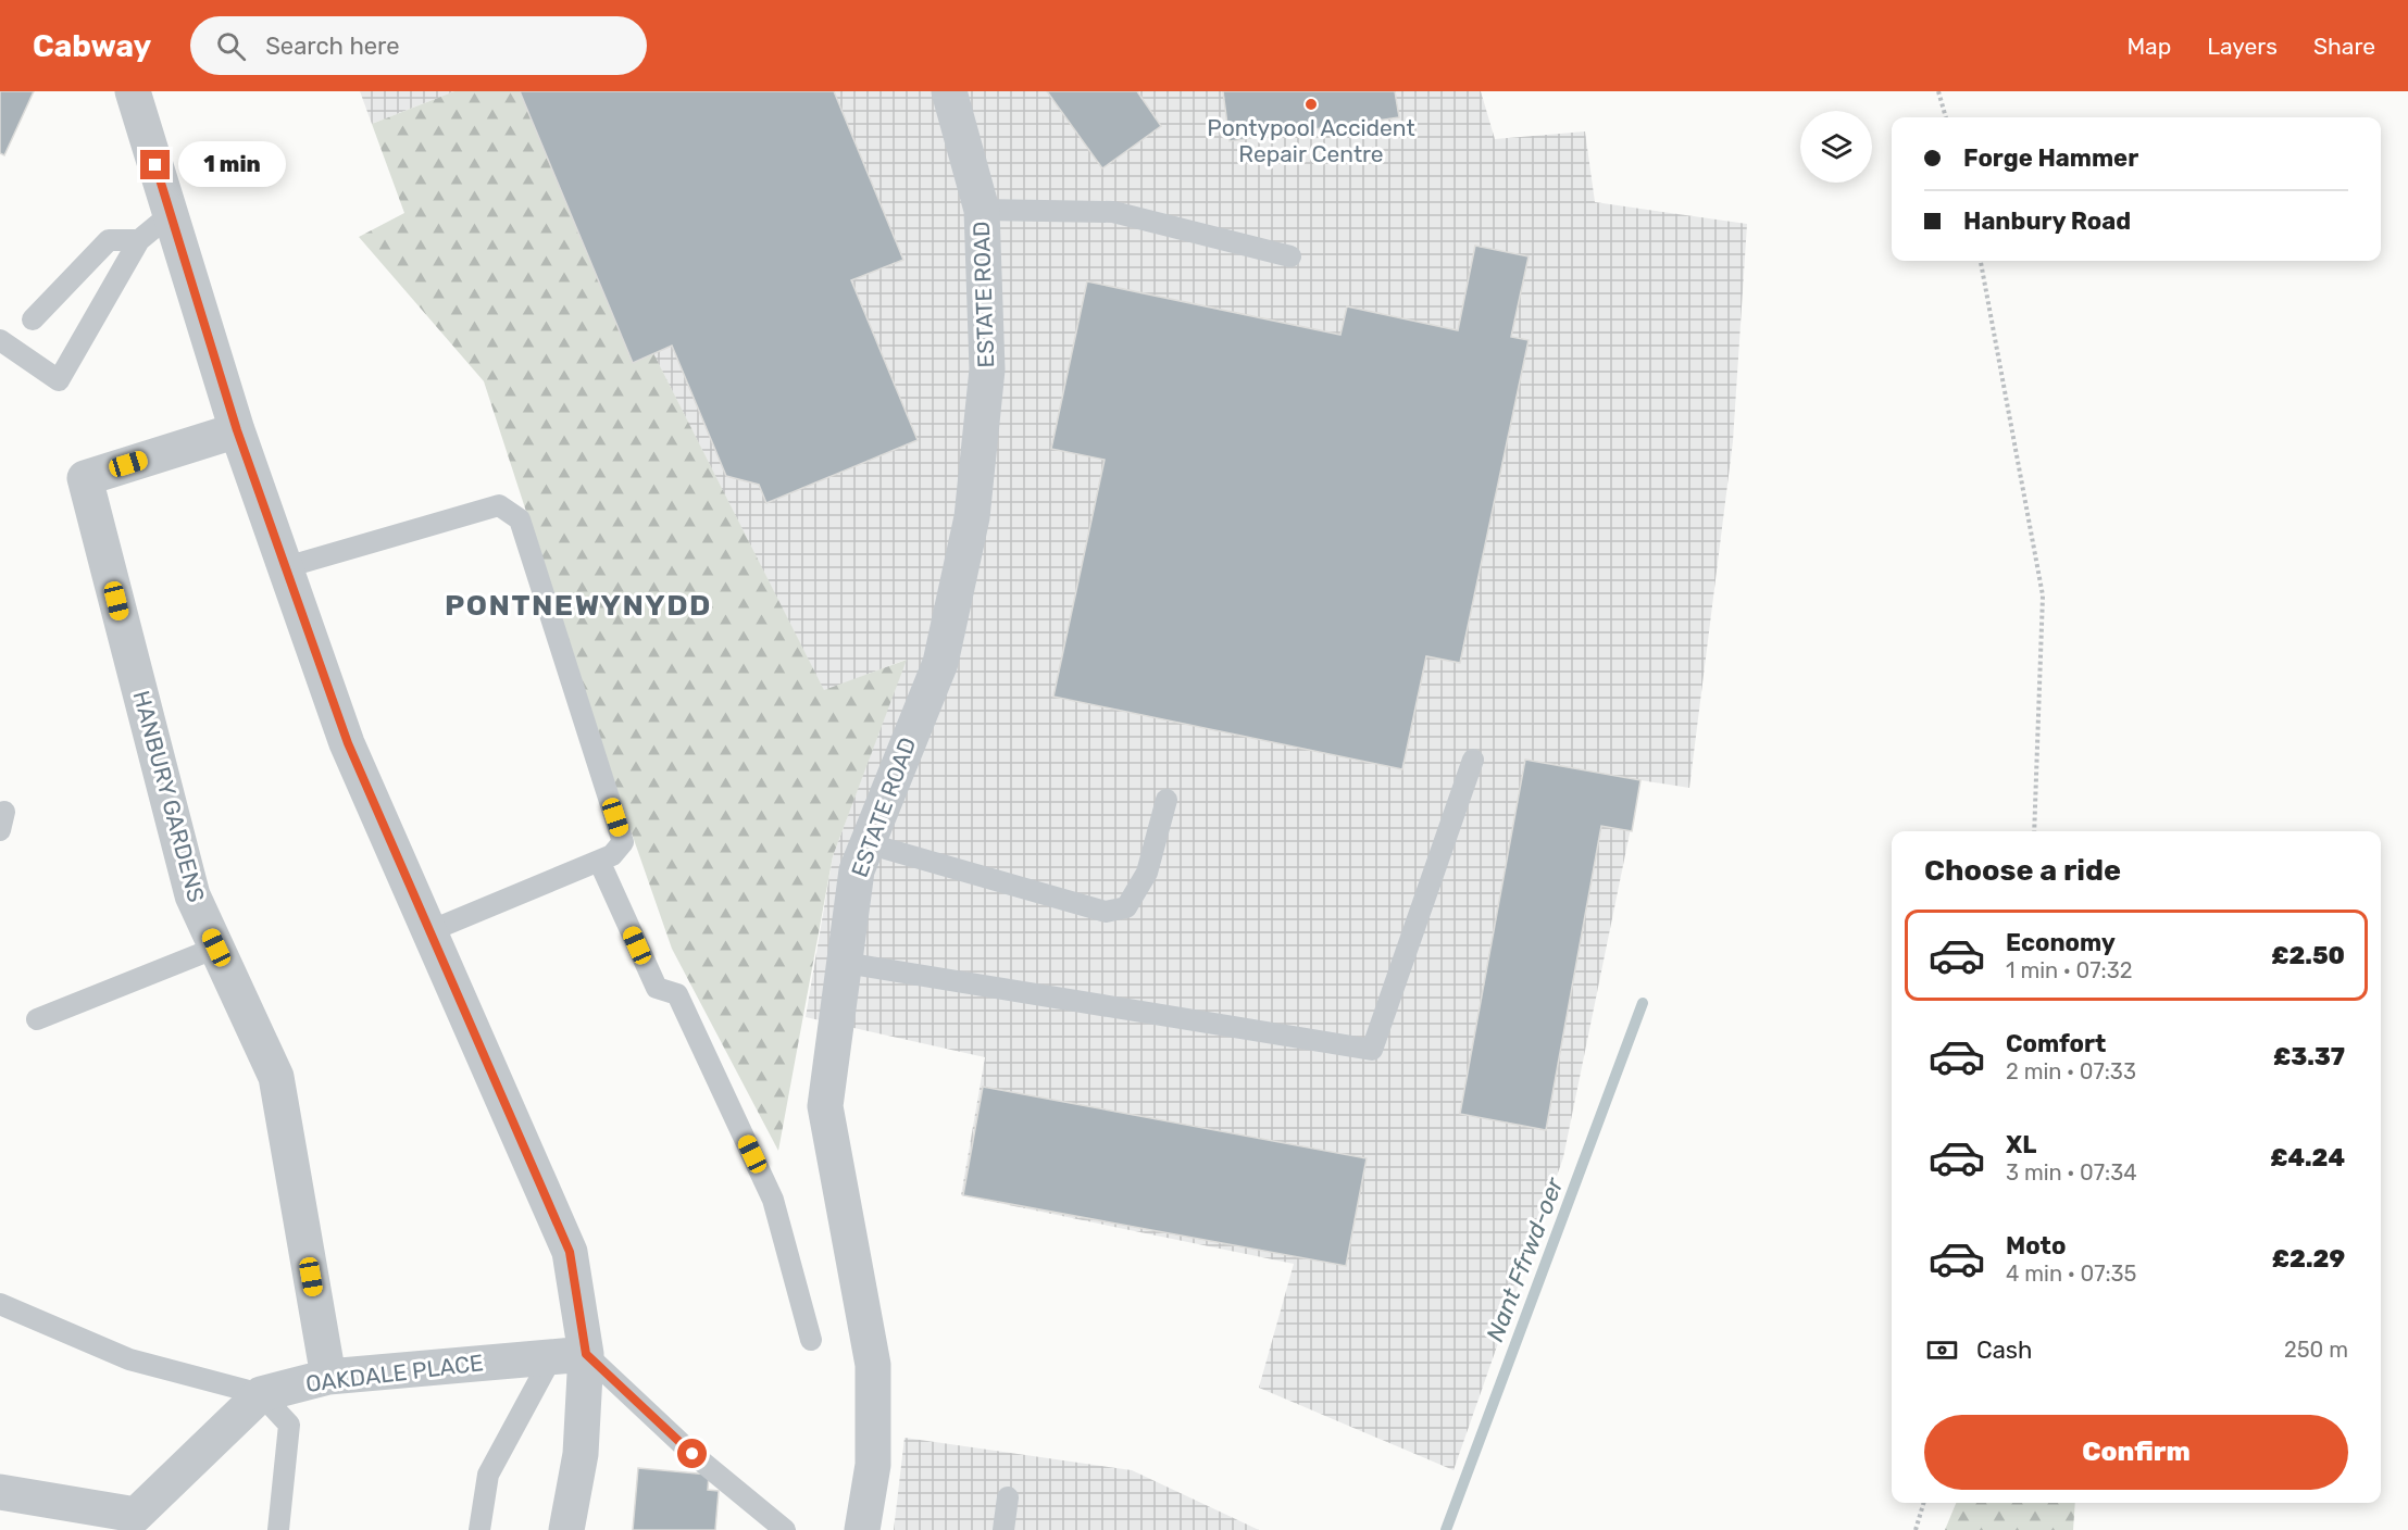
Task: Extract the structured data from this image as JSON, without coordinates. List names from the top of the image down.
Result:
{
  "streets": {
    "street": ["ESTATE ROAD", "HANBURY GARDENS", "OAKDALE PLACE"]
  },
  "crossings": [
    ["HANBURY GARDENS", "OAKDALE PLACE"]
  ],
  "districts": ["PONTNEWYNYDD"],
  "water": ["Nant Ffrwd-oer"],
  "places": ["Pontypool Accident Repair Centre"],
  "page": {
    "header": "Cabway",
    "search": "Search here",
    "nav": ["Map", "Layers", "Share"],
    "banner": ["Forge Hammer", "Hanbury Road"],
    "bubble": "1 min",
    "heading": "Choose a ride",
    "list": [
      {
        "name": "Economy",
        "note": "1 min · 07:32",
        "value": "£2.50"
      },
      {
        "name": "Comfort",
        "note": "2 min · 07:33",
        "value": "£3.37"
      },
      {
        "name": "XL",
        "note": "3 min · 07:34",
        "value": "£4.24"
      },
      {
        "name": "Moto",
        "note": "4 min · 07:35",
        "value": "£2.29"
      }
    ],
    "pay": ["Cash", "250 m"],
    "buttons": "Confirm"
  }
}
